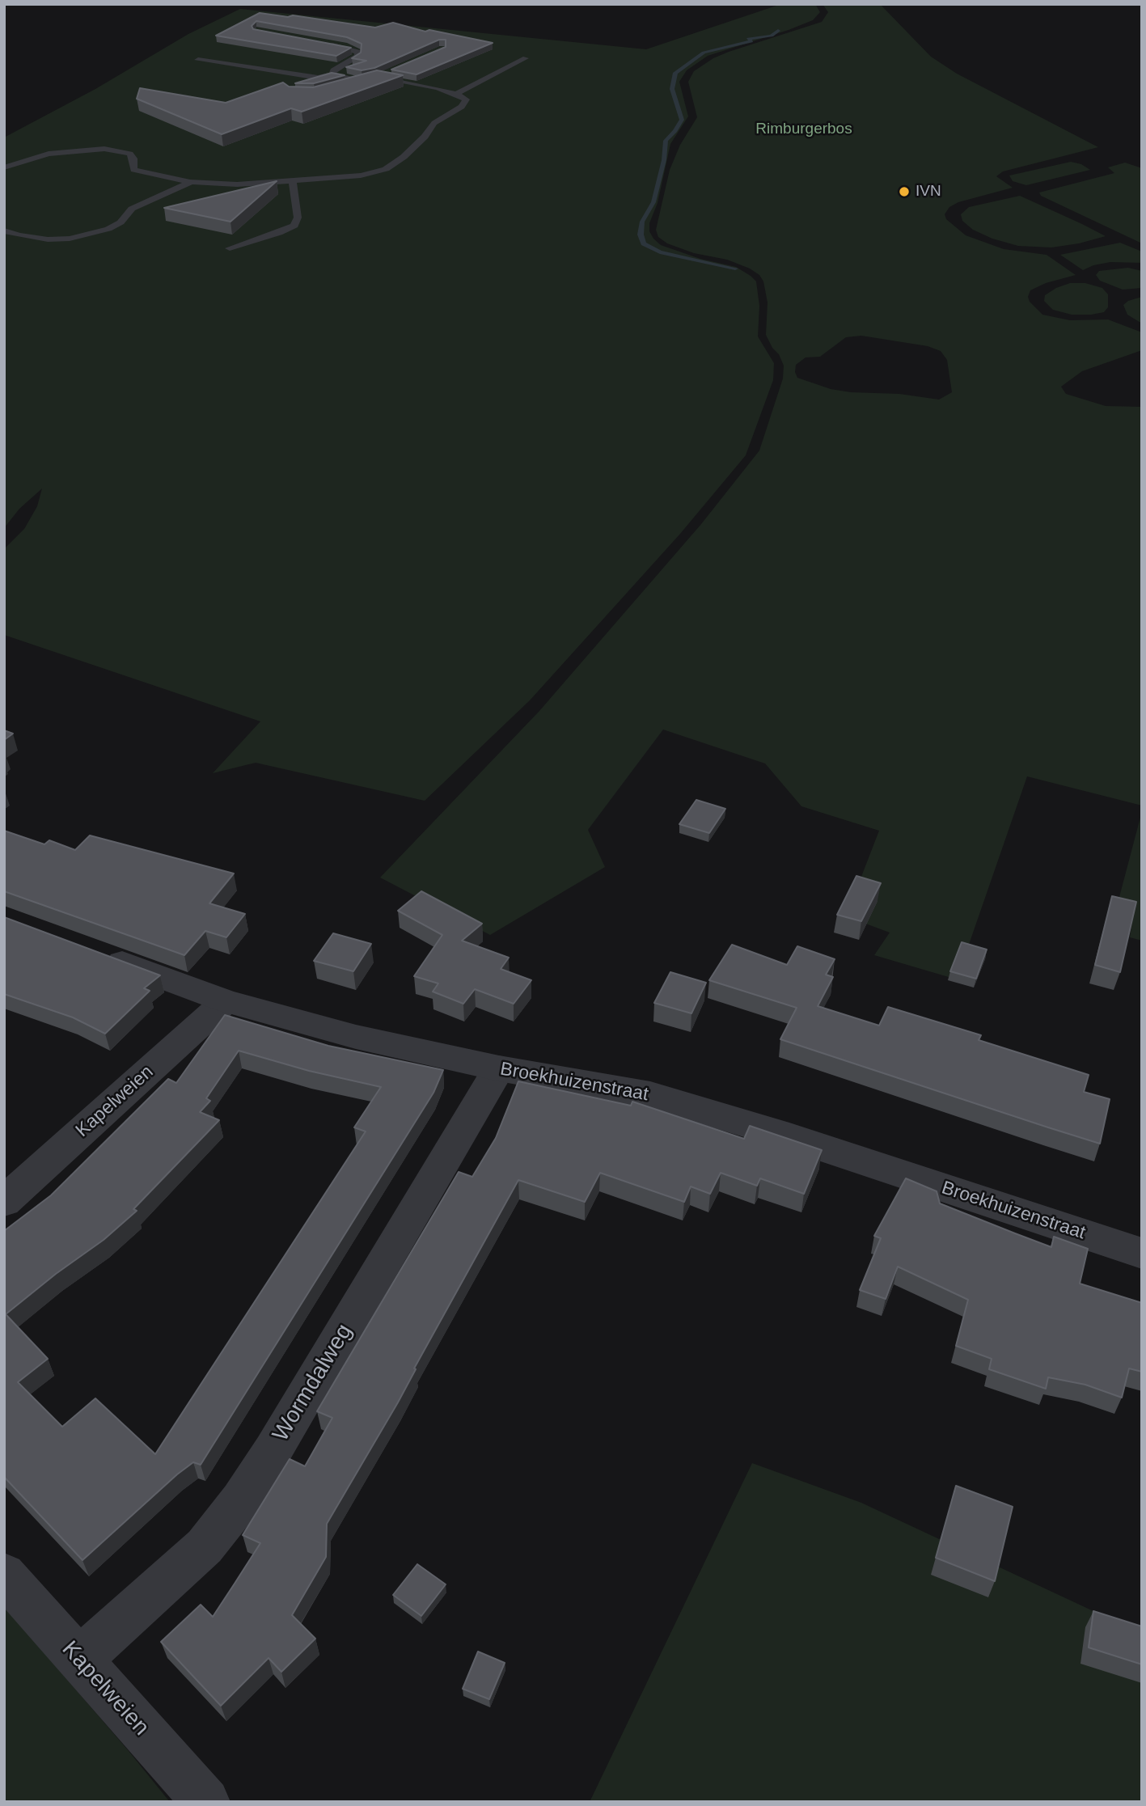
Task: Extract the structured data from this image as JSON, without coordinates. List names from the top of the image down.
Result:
{
  "streets": {
    "street": ["Broekhuizenstraat", "Kapelweien", "Wormdalweg"]
  },
  "crossings": [
    ["Broekhuizenstraat", "Kapelweien"],
    ["Broekhuizenstraat", "Wormdalweg"],
    ["Kapelweien", "Wormdalweg"]
  ],
  "parks": ["Rimburgerbos"],
  "places": ["IVN"]
}
